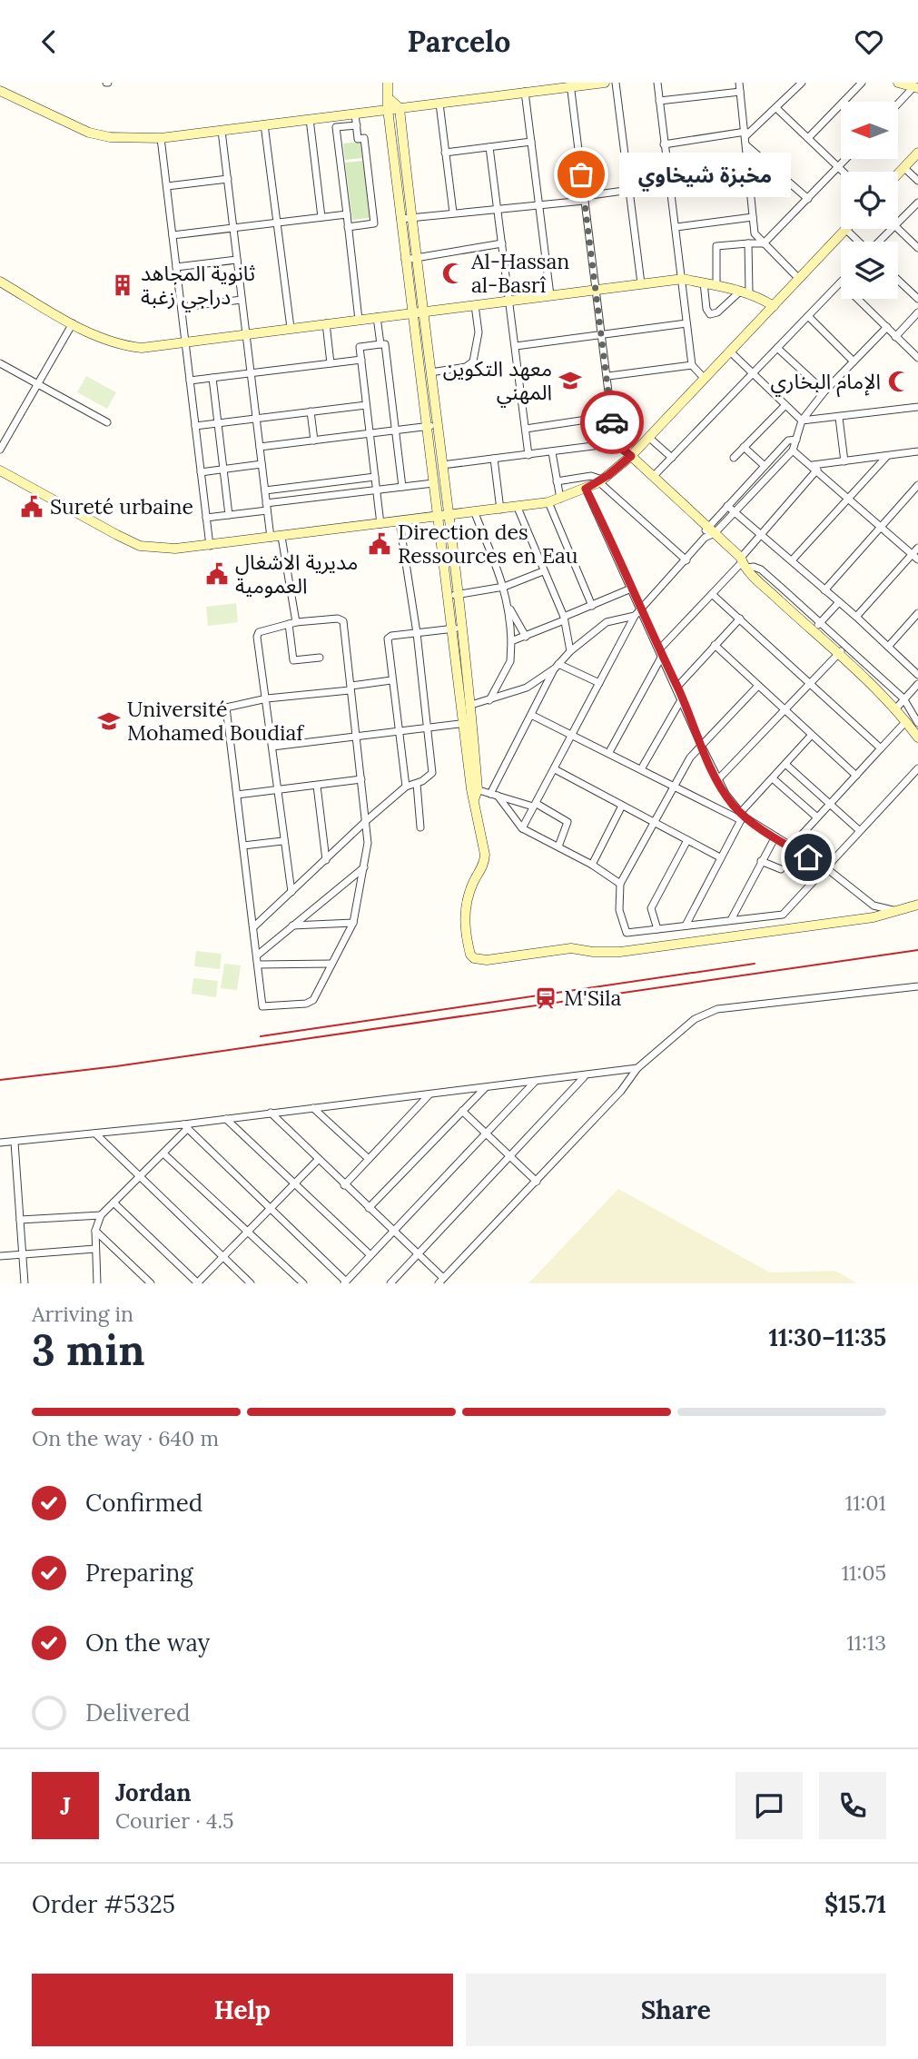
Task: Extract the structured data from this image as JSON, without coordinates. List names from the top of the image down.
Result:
{
  "places": {
    "other": ["مخبزة شيخاوي"],
    "mosque": ["Al-Hassan al-Basrî", "الإمام البخاري"],
    "building": ["ثانوية المجاهد دراجي زغبة"],
    "school or university": ["معهد التكوين المهني", "Université Mohamed Boudiaf"],
    "public building": ["Sureté urbaine", "Direction des Ressources en Eau", "مديرية الاشغال العمومية"],
    "station": ["M'Sila"]
  },
  "north": "left",
  "page": {
    "header": "Parcelo",
    "bubble": "مخبزة شيخاوي",
    "heading": ["3 min", "Arriving in", "11:30–11:35"],
    "panel": [
      "Jordan",
      "Courier · 4.5",
      "Order #5325",
      "$15.71"
    ],
    "bar": "On the way · 640 m",
    "list": [
      ["Confirmed", "11:01"],
      ["Preparing", "11:05"],
      ["On the way", "11:13"],
      "Delivered"
    ],
    "round": "J",
    "buttons": ["Help", "Share"]
  }
}
